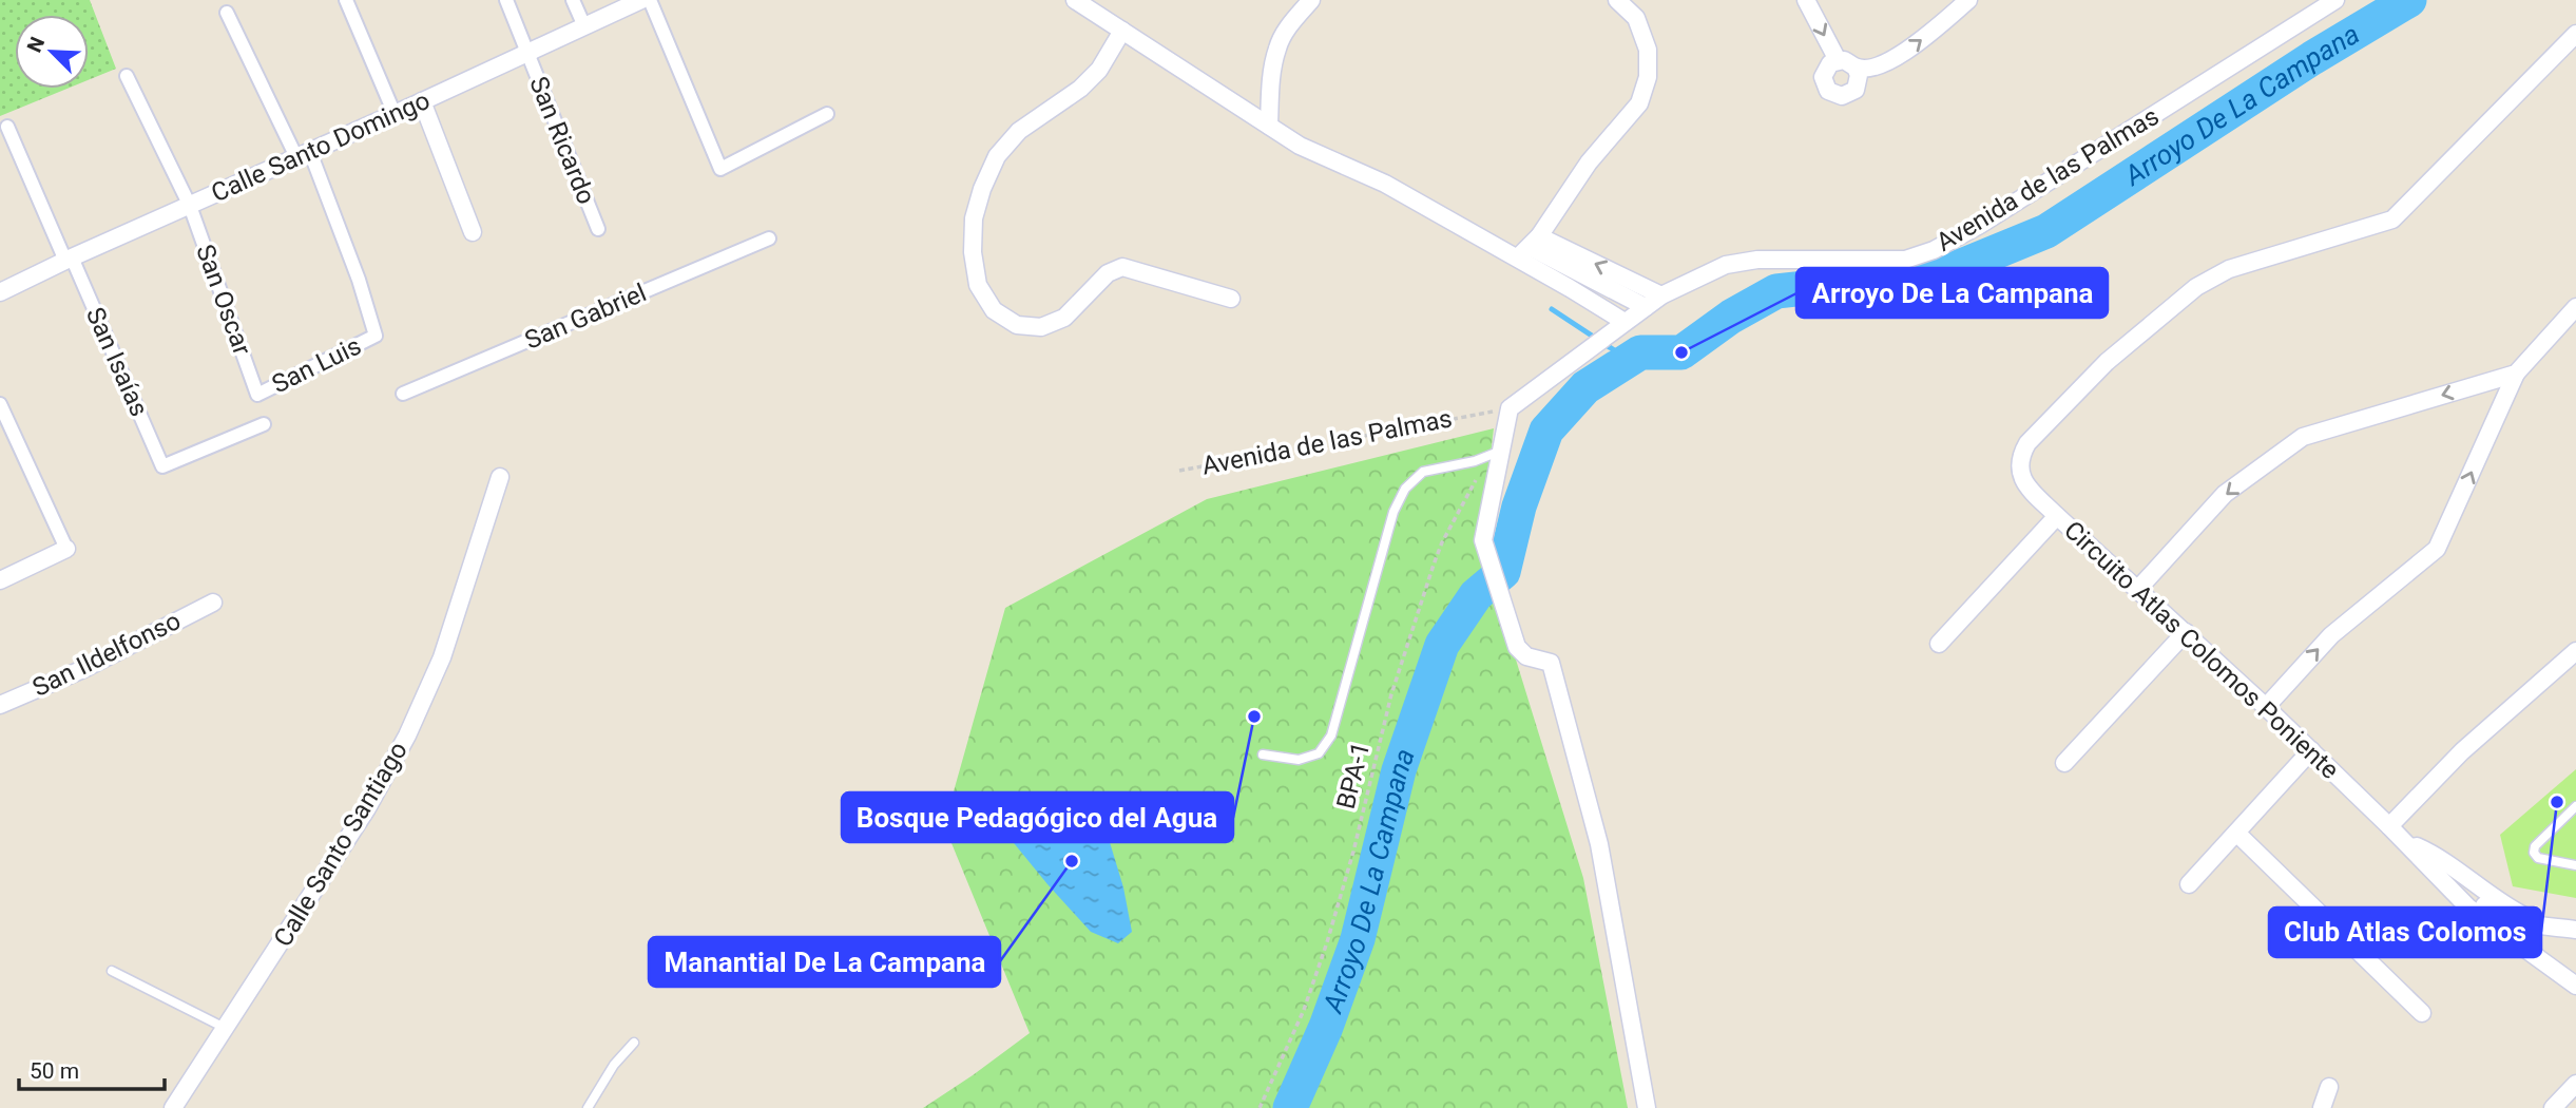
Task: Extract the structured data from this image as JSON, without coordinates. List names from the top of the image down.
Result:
{
  "streets": {
    "street": [
      "San Ricardo",
      "Calle Santo Domingo",
      "Avenida de las Palmas",
      "San Oscar",
      "San Gabriel",
      "San Isaías",
      "San Luis",
      "Circuito Atlas Colomos Poniente",
      "San Ildelfonso",
      "Calle Santo Santiago"
    ]
  },
  "crossings": [
    ["San Ricardo", "Calle Santo Domingo"],
    ["Calle Santo Domingo", "San Oscar"],
    ["Calle Santo Domingo", "San Isaías"],
    ["Calle Santo Domingo", "San Luis"],
    ["San Oscar", "San Luis"]
  ],
  "water": ["Arroyo De La Campana"],
  "places": [
    "Arroyo De La Campana",
    "Bosque Pedagógico del Agua",
    "Club Atlas Colomos",
    "Manantial De La Campana"
  ],
  "scale_bar": "50 m",
  "north": "top left"
}
